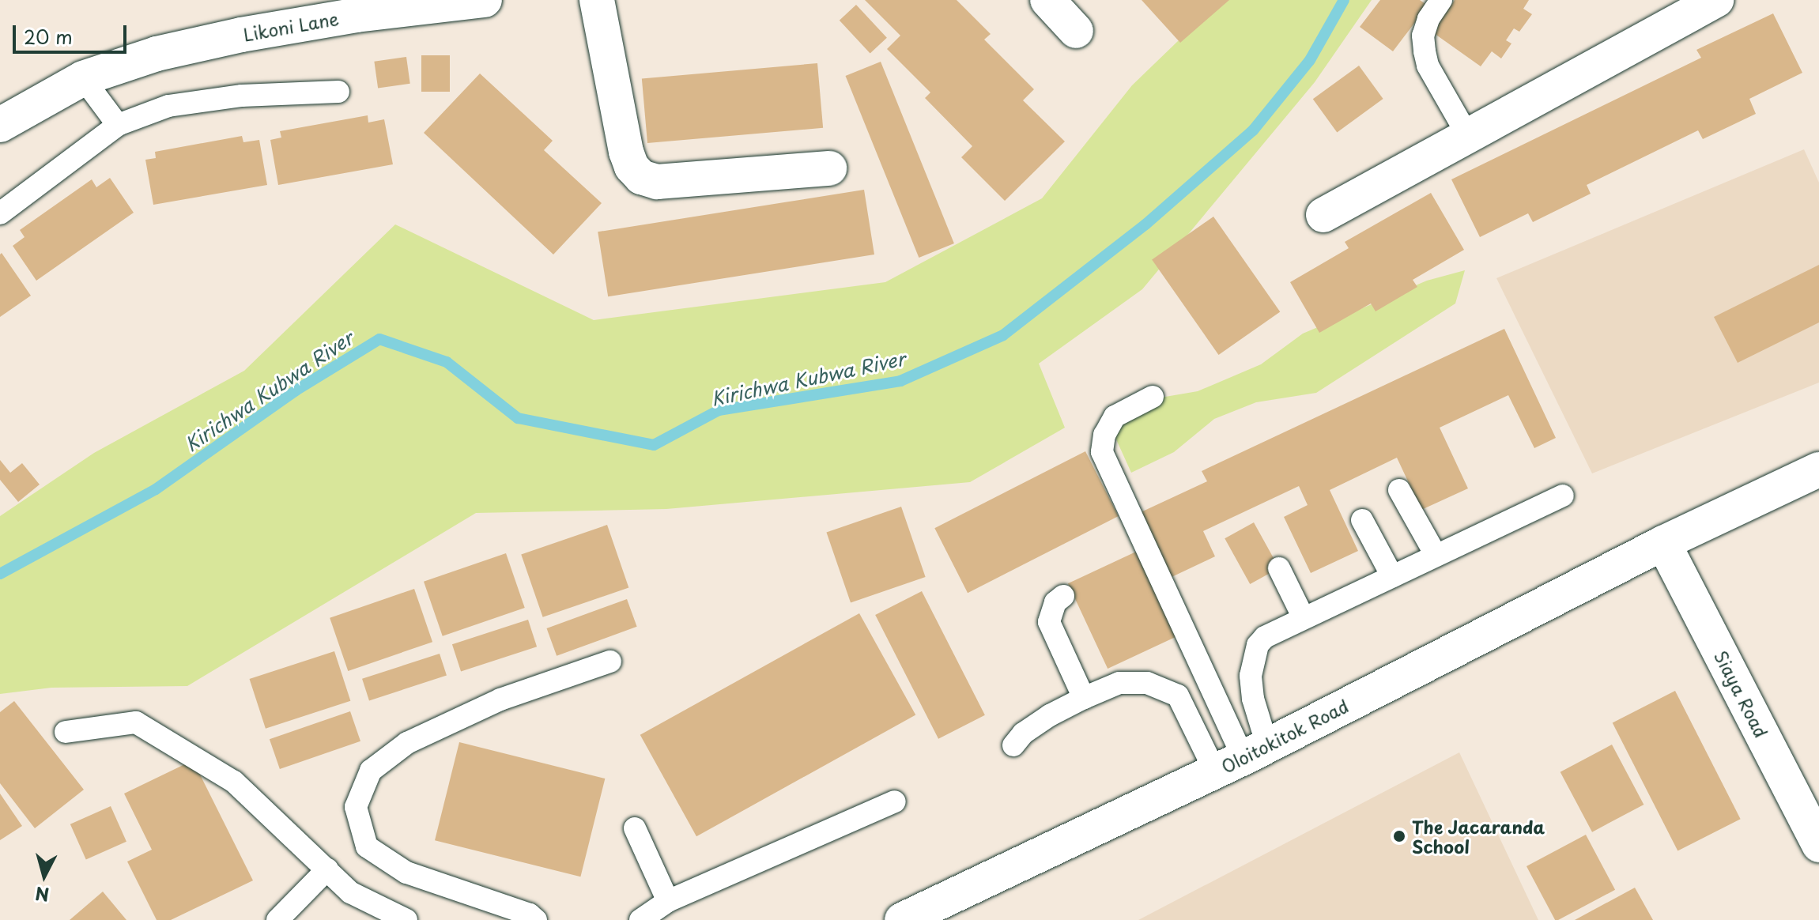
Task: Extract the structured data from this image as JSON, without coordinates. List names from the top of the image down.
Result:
{
  "streets": {
    "street": ["Likoni Lane", "Siaya Road", "Oloitokitok Road"]
  },
  "crossings": [
    ["Siaya Road", "Oloitokitok Road"]
  ],
  "water": ["Kirichwa Kubwa River"],
  "places": ["The Jacaranda School"],
  "scale_bar": "20 m",
  "north": "bottom"
}
